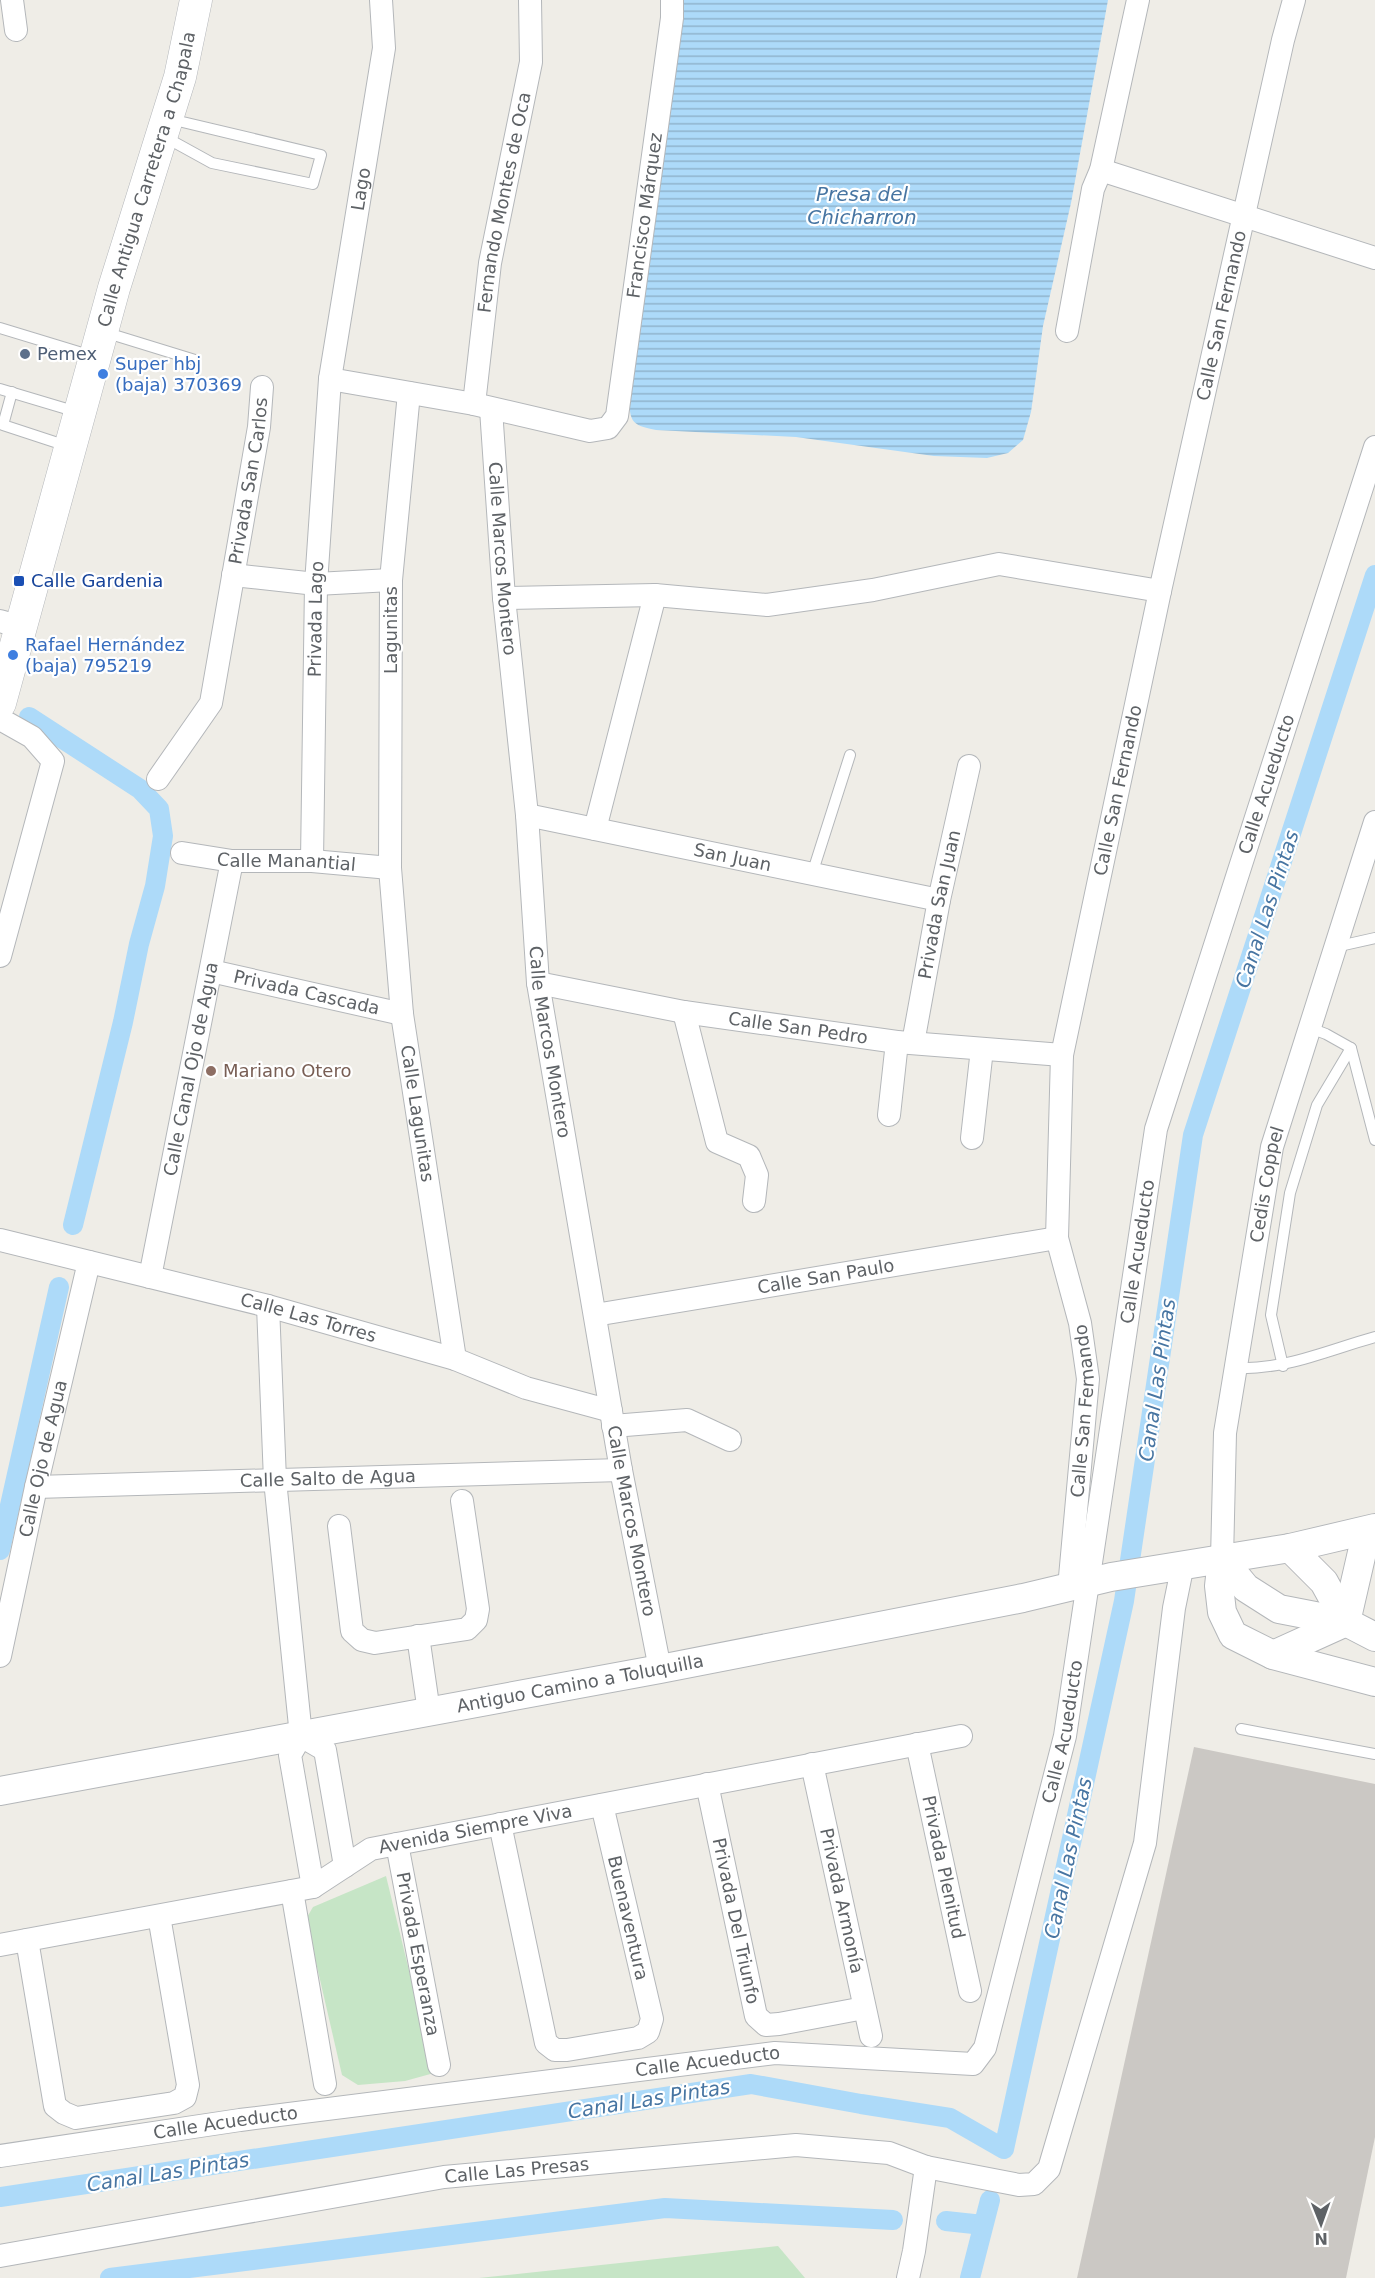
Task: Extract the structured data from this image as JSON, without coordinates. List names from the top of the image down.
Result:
{
  "streets": {
    "main road": ["Calle Antigua Carretera a Chapala"],
    "street": [
      "Lago",
      "Fernando Montes de Oca",
      "Francisco Márquez",
      "Calle San Fernando",
      "Privada San Carlos",
      "Calle Marcos Montero",
      "Privada Lago",
      "Lagunitas",
      "Calle Acueducto",
      "San Juan",
      "Calle Manantial",
      "Privada San Juan",
      "Privada Cascada",
      "Calle San Pedro",
      "Calle Canal Ojo de Agua",
      "Calle Lagunitas",
      "Cedis Coppel",
      "Calle San Paulo",
      "Calle Las Torres",
      "Calle Ojo de Agua",
      "Calle Salto de Agua",
      "Antiguo Camino a Toluquilla",
      "Avenida Siempre Viva",
      "Privada Plenitud",
      "Privada Armonía",
      "Buenaventura",
      "Privada Del Triunfo",
      "Privada Esperanza",
      "Calle Las Presas"
    ]
  },
  "crossings": [
    ["Lago", "Privada Lago"],
    ["Fernando Montes de Oca", "Francisco Márquez"],
    ["Fernando Montes de Oca", "Calle Marcos Montero"],
    ["Francisco Márquez", "Calle Marcos Montero"],
    ["Calle San Fernando", "Calle Acueducto"],
    ["Calle San Fernando", "Calle San Pedro"],
    ["Calle San Fernando", "Calle San Paulo"],
    ["Calle San Fernando", "Antiguo Camino a Toluquilla"],
    ["Privada San Carlos", "Privada Lago"],
    ["Privada San Carlos", "Lagunitas"],
    ["Calle Marcos Montero", "San Juan"],
    ["Calle Marcos Montero", "Calle San Pedro"],
    ["Calle Marcos Montero", "Calle San Paulo"],
    ["Calle Marcos Montero", "Calle Las Torres"],
    ["Calle Marcos Montero", "Calle Salto de Agua"],
    ["Calle Marcos Montero", "Antiguo Camino a Toluquilla"],
    ["Privada Lago", "Calle Manantial"],
    ["Lagunitas", "Calle Manantial"],
    ["Lagunitas", "Calle Lagunitas"],
    ["Calle Acueducto", "Antiguo Camino a Toluquilla"],
    ["San Juan", "Privada San Juan"],
    ["Calle Manantial", "Calle Canal Ojo de Agua"],
    ["Calle Manantial", "Calle Lagunitas"],
    ["Privada San Juan", "Calle San Pedro"],
    ["Privada Cascada", "Calle Canal Ojo de Agua"],
    ["Privada Cascada", "Calle Lagunitas"],
    ["Calle Canal Ojo de Agua", "Calle Las Torres"],
    ["Calle Lagunitas", "Calle Las Torres"],
    ["Cedis Coppel", "Antiguo Camino a Toluquilla"],
    ["Calle Las Torres", "Calle Ojo de Agua"],
    ["Calle Ojo de Agua", "Calle Salto de Agua"],
    ["Antiguo Camino a Toluquilla", "Calle Las Presas"],
    ["Avenida Siempre Viva", "Privada Plenitud"],
    ["Avenida Siempre Viva", "Privada Armonía"],
    ["Avenida Siempre Viva", "Buenaventura"],
    ["Avenida Siempre Viva", "Privada Del Triunfo"],
    ["Avenida Siempre Viva", "Privada Esperanza"],
    ["Privada Armonía", "Privada Del Triunfo"]
  ],
  "water": ["Presa del Chicharron", "Canal Las Pintas"],
  "places": {
    "other": [
      "Pemex",
      "Super hbj (baja) 370369",
      "Rafael Hernández (baja) 795219",
      "Mariano Otero"
    ],
    "transit": ["Calle Gardenia"]
  },
  "north": "bottom"
}
